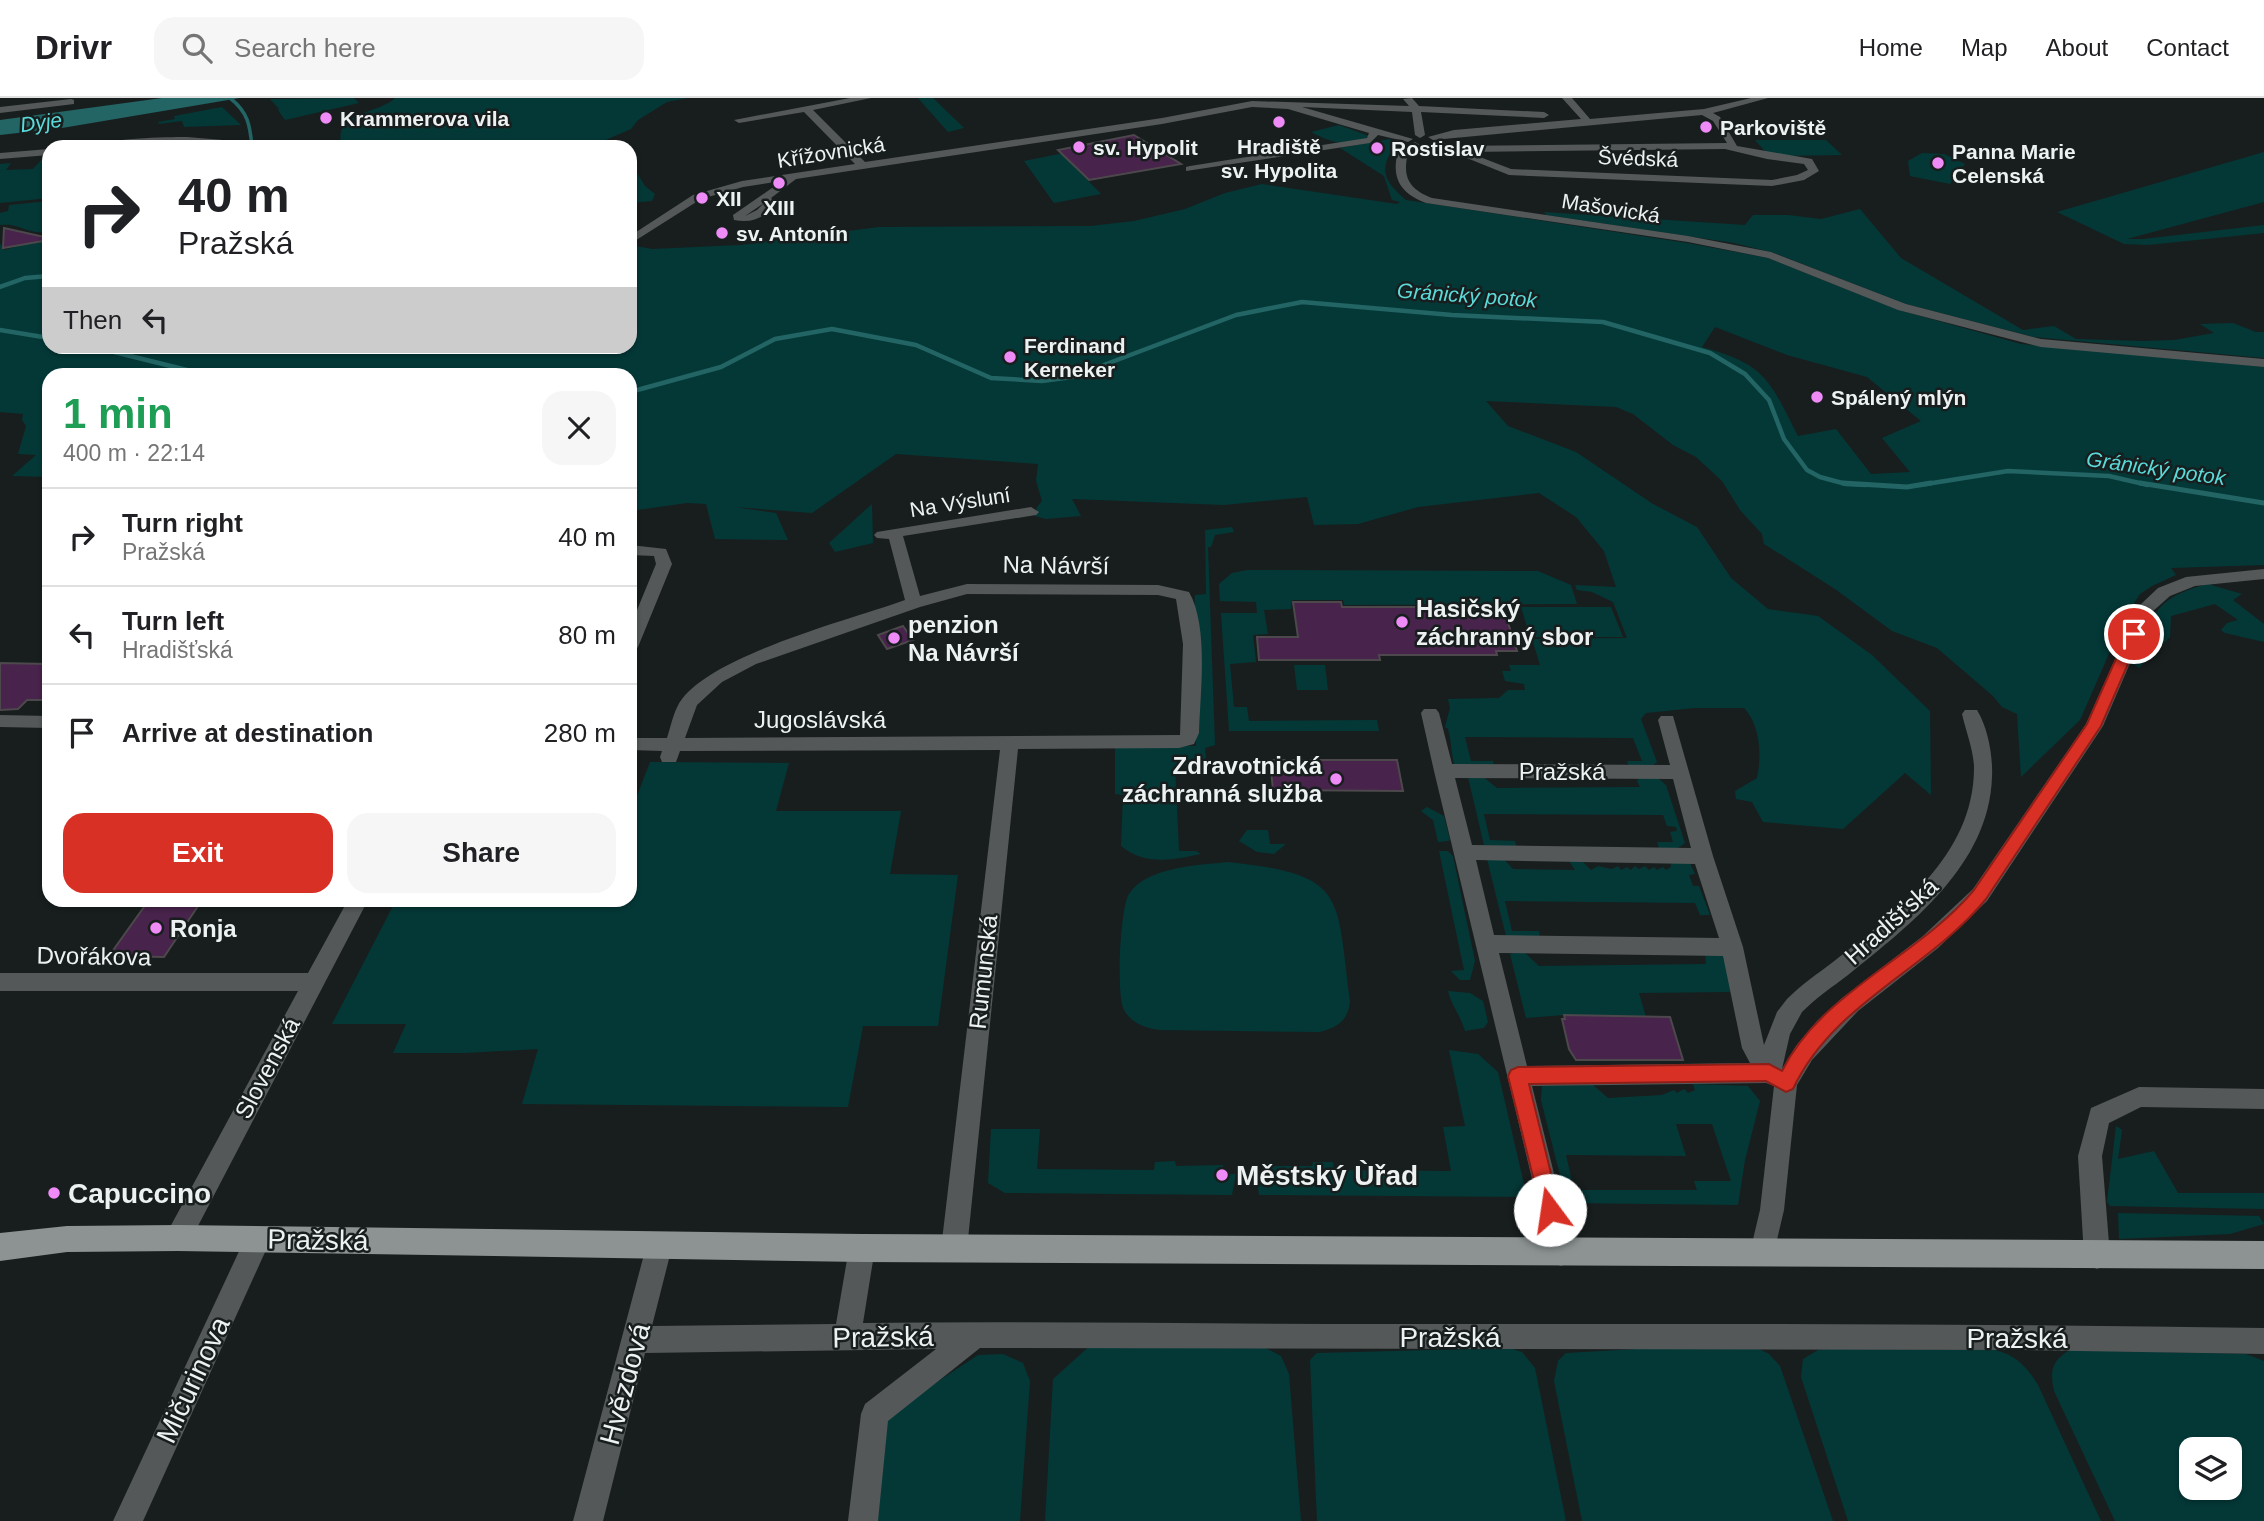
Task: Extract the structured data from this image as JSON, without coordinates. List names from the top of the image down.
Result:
{
  "streets": {
    "main road": ["Pražská"],
    "street": [
      "Křížovnická",
      "Švédská",
      "Mašovická",
      "Na Výsluní",
      "Na Návrší",
      "Jugoslávská",
      "Hradišťská",
      "Dvořákova",
      "Rumunská",
      "Slovenská",
      "Mičurinova",
      "Hvězdová"
    ]
  },
  "crossings": [
    ["Na Výsluní", "Na Návrší"],
    ["Na Návrší", "Jugoslávská"],
    ["Na Návrší", "Rumunská"],
    ["Jugoslávská", "Rumunská"],
    ["Pražská", "Hradišťská"],
    ["Pražská", "Rumunská"],
    ["Pražská", "Slovenská"],
    ["Pražská", "Mičurinova"],
    ["Pražská", "Hvězdová"],
    ["Dvořákova", "Slovenská"]
  ],
  "water": ["Dyje", "Gránický potok"],
  "places": [
    "Krammerova vila",
    "Hradiště sv. Hypolita",
    "Parkoviště",
    "sv. Hypolit",
    "Rostislav",
    "Panna Marie Celenská",
    "XIII",
    "XII",
    "sv. Antonín",
    "Ferdinand Kerneker",
    "Spálený mlýn",
    "Hasičský záchranný sbor",
    "penzion Na Návrší",
    "Zdravotnická záchranná služba",
    "Ronja",
    "Městský Ùřad",
    "Capuccino"
  ],
  "page": {
    "header": "Drivr",
    "search": "Search here",
    "nav": [
      "Home",
      "Map",
      "About",
      "Contact"
    ],
    "turn": ["40 m", "Pražská"],
    "then": "Then",
    "heading": ["1 min", "400 m · 22:14"],
    "list": [
      {
        "name": "Turn right",
        "note": "Pražská",
        "value": "40 m"
      },
      {
        "name": "Turn left",
        "note": "Hradišťská",
        "value": "80 m"
      },
      {
        "name": "Arrive at destination",
        "value": "280 m"
      }
    ],
    "buttons": ["Exit", "Share"]
  }
}
